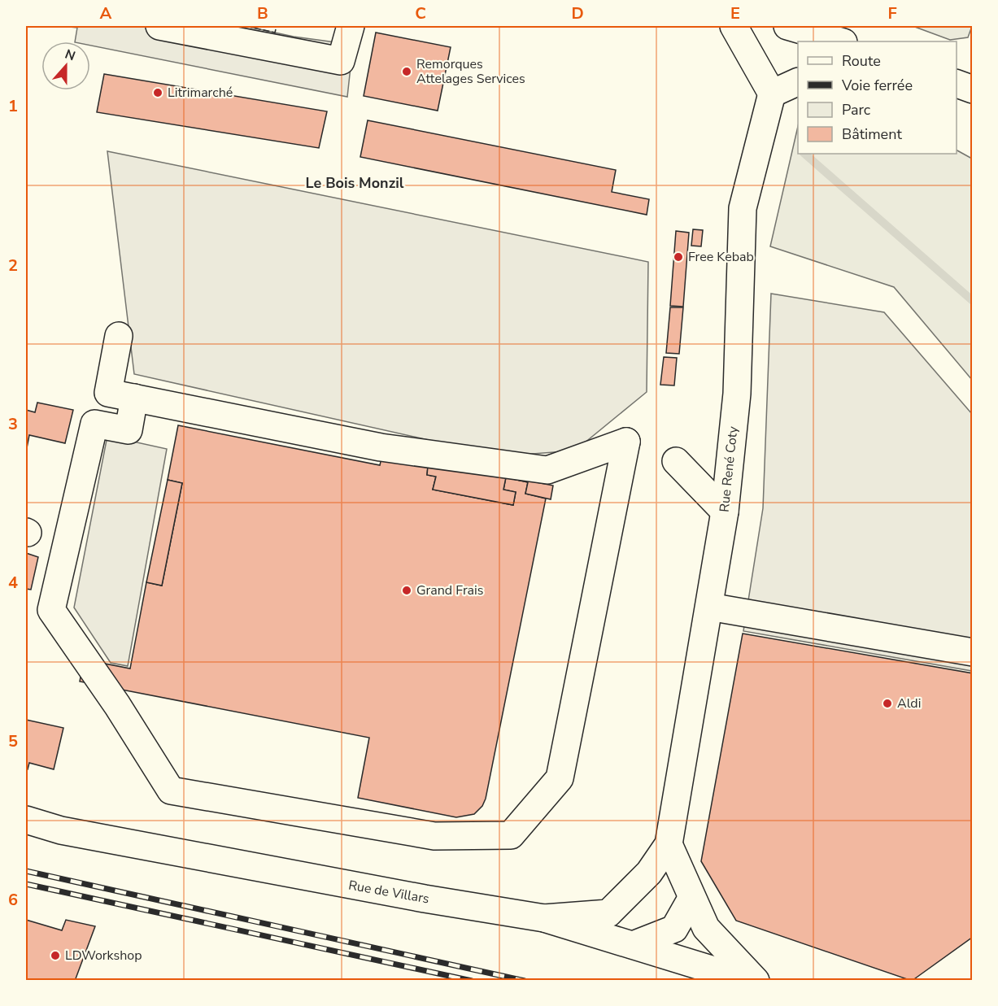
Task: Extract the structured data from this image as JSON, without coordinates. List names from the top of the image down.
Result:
{
  "streets": {
    "street": ["Rue René Coty", "Rue de Villars"]
  },
  "crossings": [
    ["Rue René Coty", "Rue de Villars"]
  ],
  "districts": ["Le Bois Monzil"],
  "places": [
    "Remorques Attelages Services",
    "Litrimarché",
    "Free Kebab",
    "Grand Frais",
    "Aldi",
    "LDWorkshop"
  ],
  "legend": [
    "Route",
    "Voie ferrée",
    "Parc",
    "Bâtiment"
  ],
  "north": "top",
  "grid": {
    "columns": [
      "A",
      "B",
      "C",
      "D",
      "E",
      "F"
    ],
    "rows": [
      "1",
      "2",
      "3",
      "4",
      "5",
      "6"
    ]
  }
}
